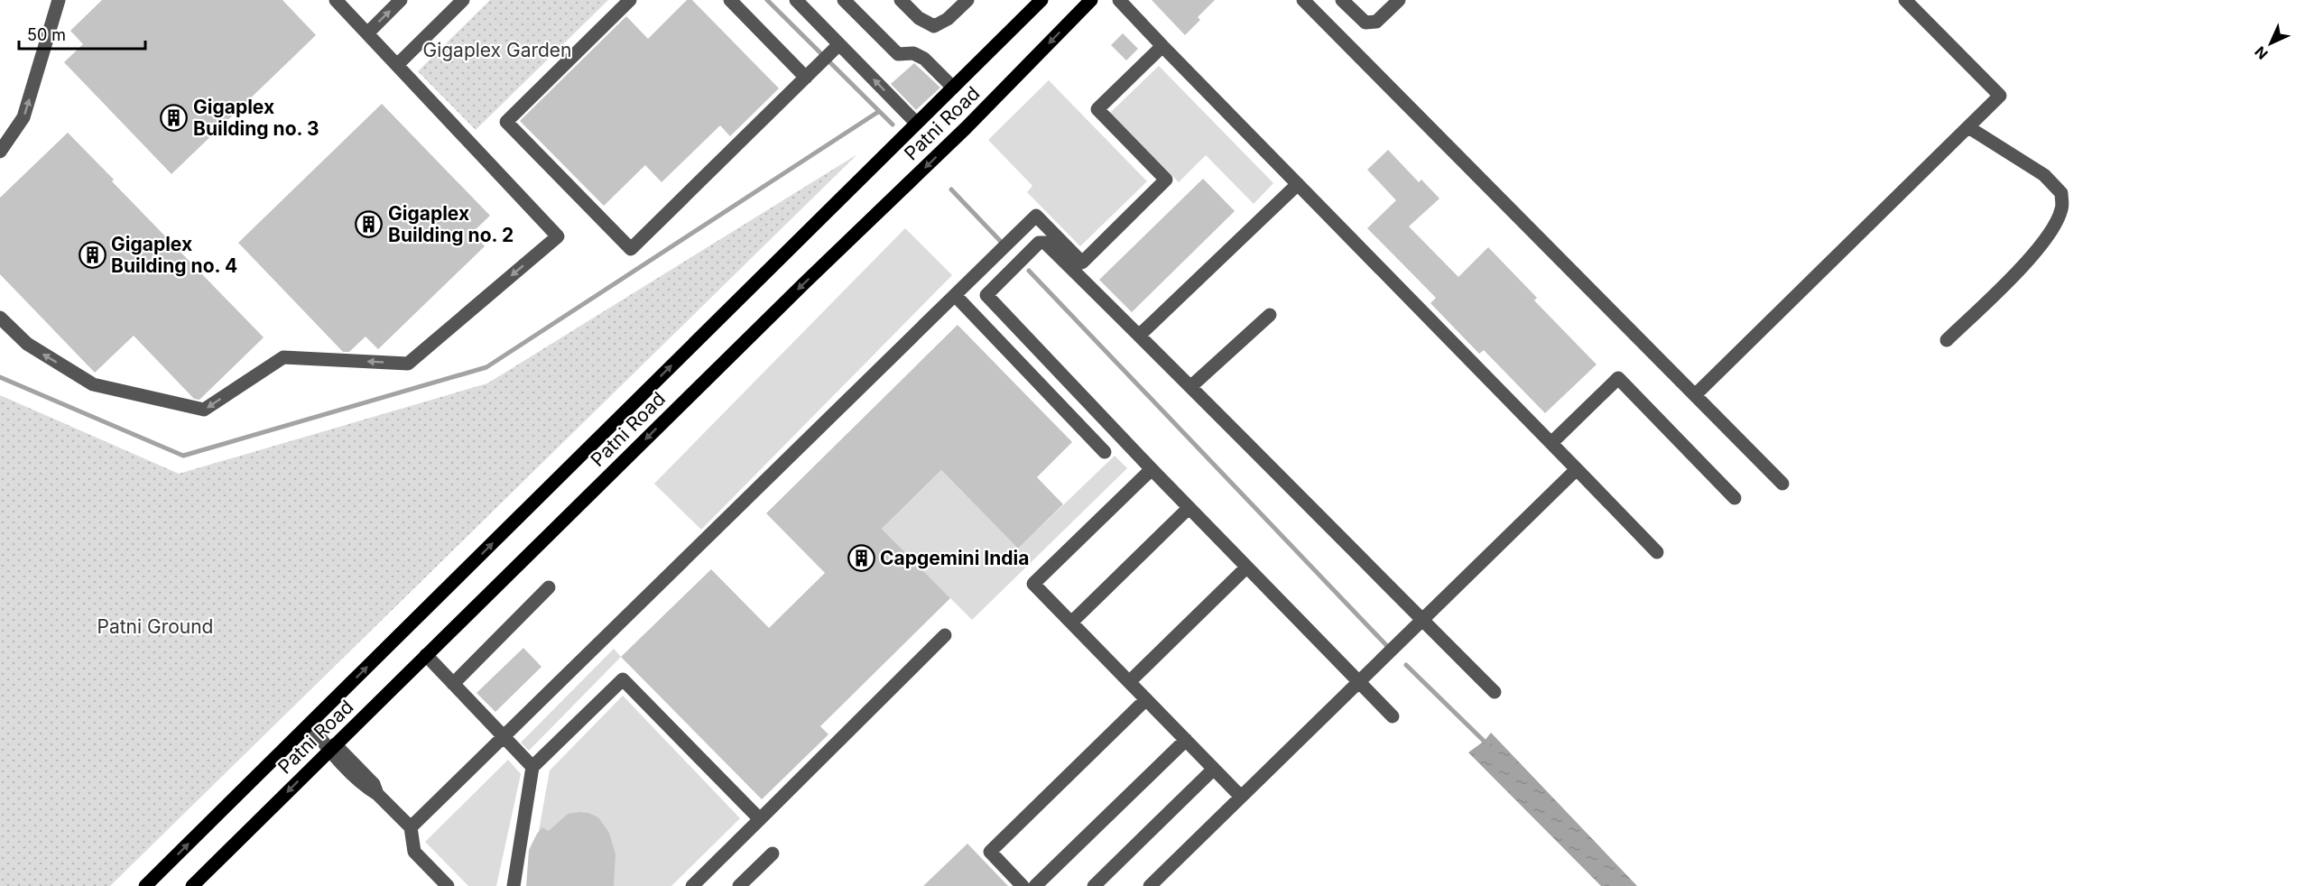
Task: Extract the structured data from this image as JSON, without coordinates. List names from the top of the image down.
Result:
{
  "streets": {
    "main road": ["Patni Road"]
  },
  "parks": ["Gigaplex Garden", "Patni Ground"],
  "places": {
    "building": [
      "Gigaplex Building no. 3",
      "Gigaplex Building no. 2",
      "Gigaplex Building no. 4",
      "Capgemini India"
    ]
  },
  "scale_bar": "50 m",
  "north": "bottom left"
}
